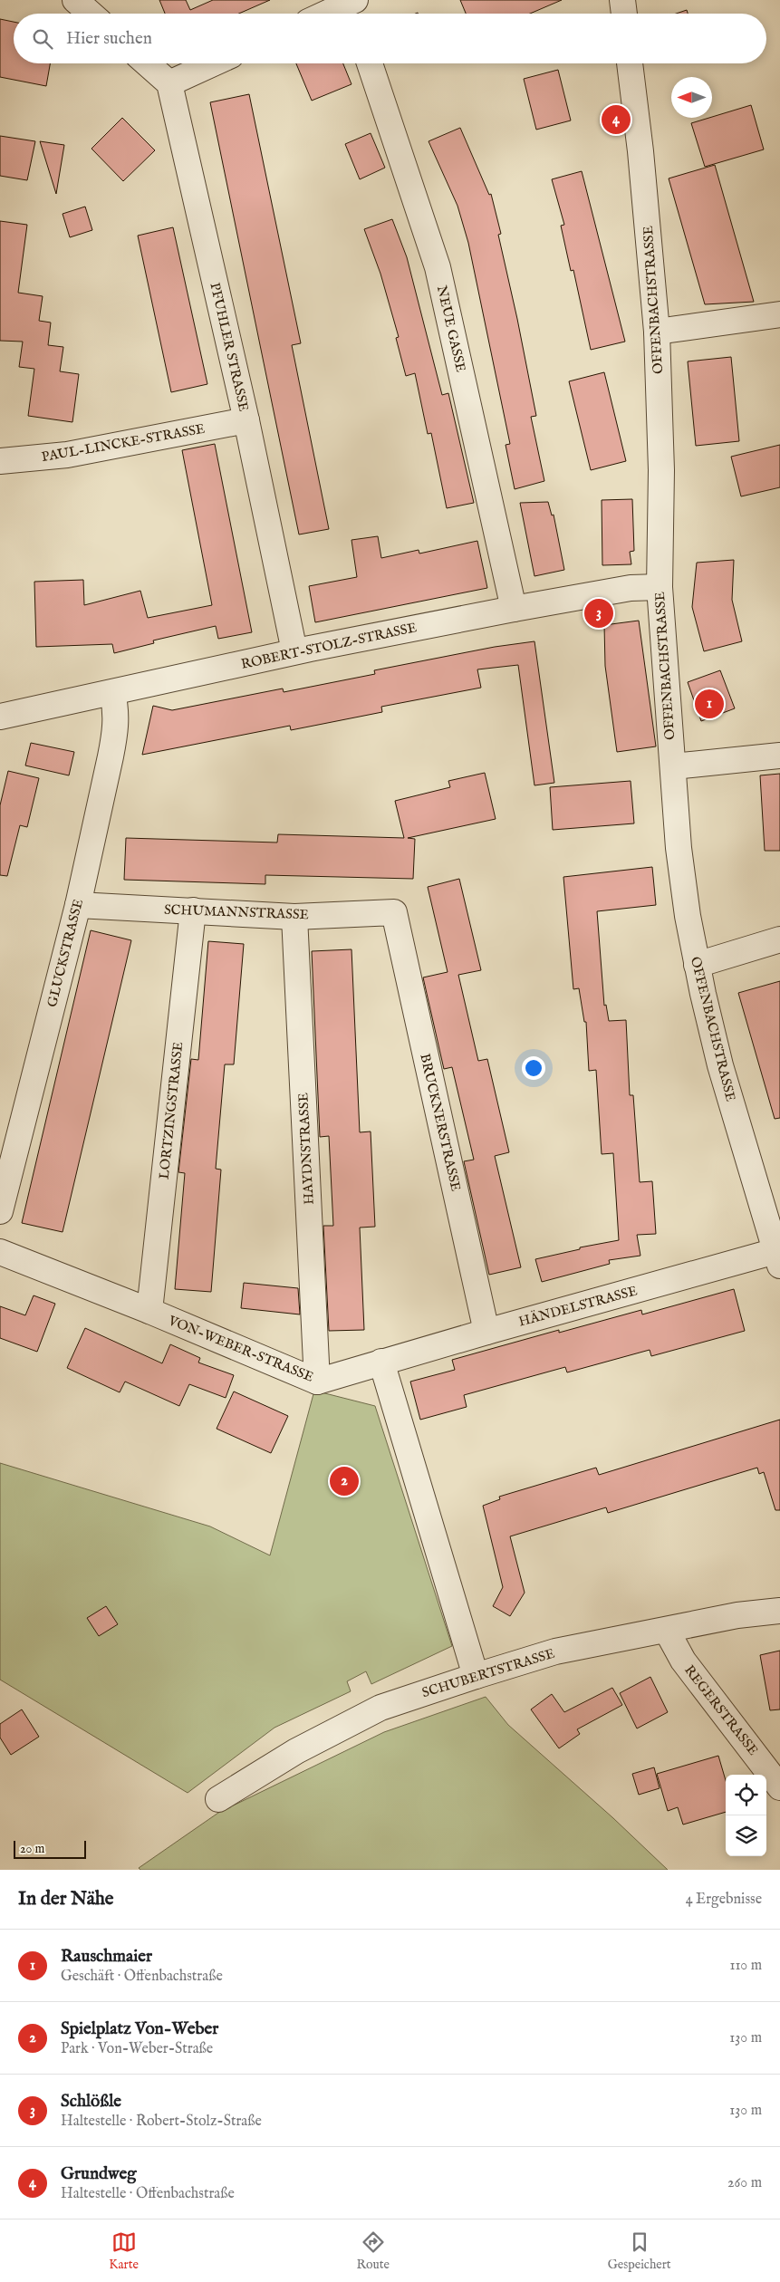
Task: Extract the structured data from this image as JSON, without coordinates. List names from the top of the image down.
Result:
{
  "streets": {
    "street": [
      "OFFENBACHSTRASSE",
      "NEUE GASSE",
      "PFUHLER STRASSE",
      "PAUL-LINCKE-STRASSE",
      "ROBERT-STOLZ-STRASSE",
      "SCHUMANNSTRASSE",
      "GLUCKSTRASSE",
      "LORTZINGSTRASSE",
      "BRUCKNERSTRASSE",
      "HAYDNSTRASSE",
      "HÄNDELSTRASSE",
      "VON-WEBER-STRASSE",
      "SCHUBERTSTRASSE",
      "REGERSTRASSE"
    ]
  },
  "crossings": [
    ["OFFENBACHSTRASSE", "ROBERT-STOLZ-STRASSE"],
    ["OFFENBACHSTRASSE", "HÄNDELSTRASSE"],
    ["NEUE GASSE", "ROBERT-STOLZ-STRASSE"],
    ["PFUHLER STRASSE", "PAUL-LINCKE-STRASSE"],
    ["PFUHLER STRASSE", "ROBERT-STOLZ-STRASSE"],
    ["ROBERT-STOLZ-STRASSE", "GLUCKSTRASSE"],
    ["SCHUMANNSTRASSE", "GLUCKSTRASSE"],
    ["SCHUMANNSTRASSE", "LORTZINGSTRASSE"],
    ["SCHUMANNSTRASSE", "BRUCKNERSTRASSE"],
    ["SCHUMANNSTRASSE", "HAYDNSTRASSE"],
    ["LORTZINGSTRASSE", "VON-WEBER-STRASSE"],
    ["BRUCKNERSTRASSE", "HÄNDELSTRASSE"],
    ["HAYDNSTRASSE", "VON-WEBER-STRASSE"],
    ["HÄNDELSTRASSE", "VON-WEBER-STRASSE"],
    ["SCHUBERTSTRASSE", "REGERSTRASSE"]
  ],
  "scale_bar": "20 m",
  "north": "left",
  "page": {
    "search": "Hier suchen",
    "pins": [
      "4",
      "3",
      "1",
      "2"
    ],
    "scale": "20 m",
    "heading": ["In der Nähe", "4 Ergebnisse"],
    "list": [
      {
        "mark": "1",
        "name": "Rauschmaier",
        "note": "Geschäft · Offenbachstraße",
        "value": "110 m"
      },
      {
        "mark": "2",
        "name": "Spielplatz Von-Weber",
        "note": "Park · Von-Weber-Straße",
        "value": "130 m"
      },
      {
        "mark": "3",
        "name": "Schlößle",
        "note": "Haltestelle · Robert-Stolz-Straße",
        "value": "130 m"
      },
      {
        "mark": "4",
        "name": "Grundweg",
        "note": "Haltestelle · Offenbachstraße",
        "value": "260 m"
      }
    ],
    "nav": ["Karte", "Route", "Gespeichert"]
  }
}
